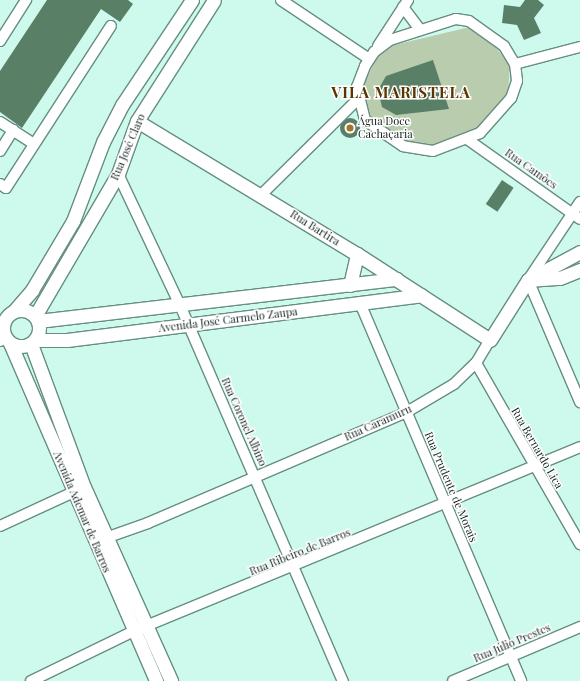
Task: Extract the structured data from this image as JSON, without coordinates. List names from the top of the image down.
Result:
{
  "streets": {
    "main road": [
      "Rua José Claro",
      "Rua Bartira",
      "Avenida José Carmelo Zaupa",
      "Rua Caramuru",
      "Avenida Ademar de Barros"
    ],
    "street": [
      "Rua Camões",
      "Rua Coronel Albino",
      "Rua Bernardo Lica",
      "Rua Prudente de Morais",
      "Rua Ribeiro de Barros",
      "Rua Júlio Prestes"
    ]
  },
  "crossings": [
    ["Rua José Claro", "Rua Bartira"],
    ["Rua José Claro", "Avenida José Carmelo Zaupa"],
    ["Rua José Claro", "Rua Coronel Albino"],
    ["Rua José Claro", "Avenida Ademar de Barros"],
    ["Rua Camões", "Rua Caramuru"],
    ["Rua Bartira", "Avenida José Carmelo Zaupa"],
    ["Rua Bartira", "Rua Caramuru"],
    ["Avenida José Carmelo Zaupa", "Rua Coronel Albino"],
    ["Avenida José Carmelo Zaupa", "Rua Prudente de Morais"],
    ["Avenida José Carmelo Zaupa", "Avenida Ademar de Barros"],
    ["Rua Coronel Albino", "Rua Caramuru"],
    ["Rua Coronel Albino", "Rua Ribeiro de Barros"],
    ["Rua Caramuru", "Rua Bernardo Lica"],
    ["Rua Caramuru", "Rua Prudente de Morais"],
    ["Rua Caramuru", "Avenida Ademar de Barros"],
    ["Rua Bernardo Lica", "Rua Ribeiro de Barros"],
    ["Rua Prudente de Morais", "Rua Ribeiro de Barros"],
    ["Rua Prudente de Morais", "Rua Júlio Prestes"],
    ["Avenida Ademar de Barros", "Rua Ribeiro de Barros"]
  ],
  "districts": ["VILA MARISTELA"],
  "places": ["Água Doce Cachaçaria"]
}
